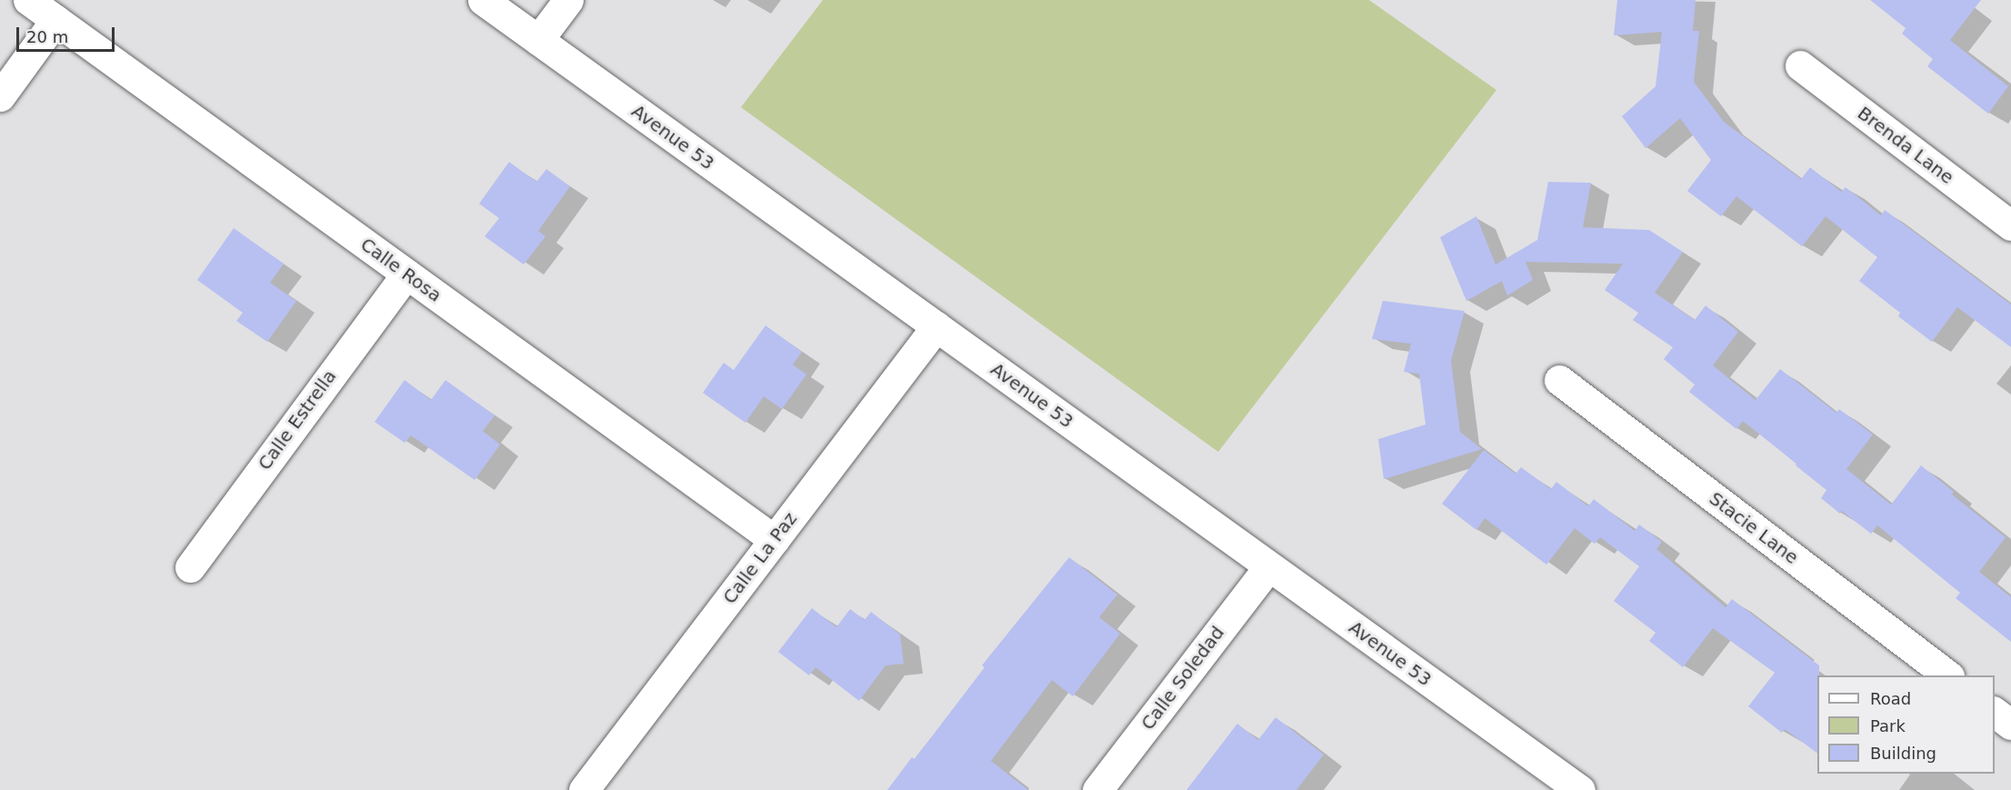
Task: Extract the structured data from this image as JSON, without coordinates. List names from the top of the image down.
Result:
{
  "streets": {
    "street": [
      "Avenue 53",
      "Brenda Lane",
      "Calle Rosa",
      "Calle Estrella",
      "Stacie Lane",
      "Calle La Paz",
      "Calle Soledad"
    ]
  },
  "crossings": [
    ["Avenue 53", "Calle La Paz"],
    ["Avenue 53", "Calle Soledad"],
    ["Calle Rosa", "Calle Estrella"],
    ["Calle Rosa", "Calle La Paz"]
  ],
  "legend": ["Road", "Park", "Building"],
  "scale_bar": "20 m"
}
